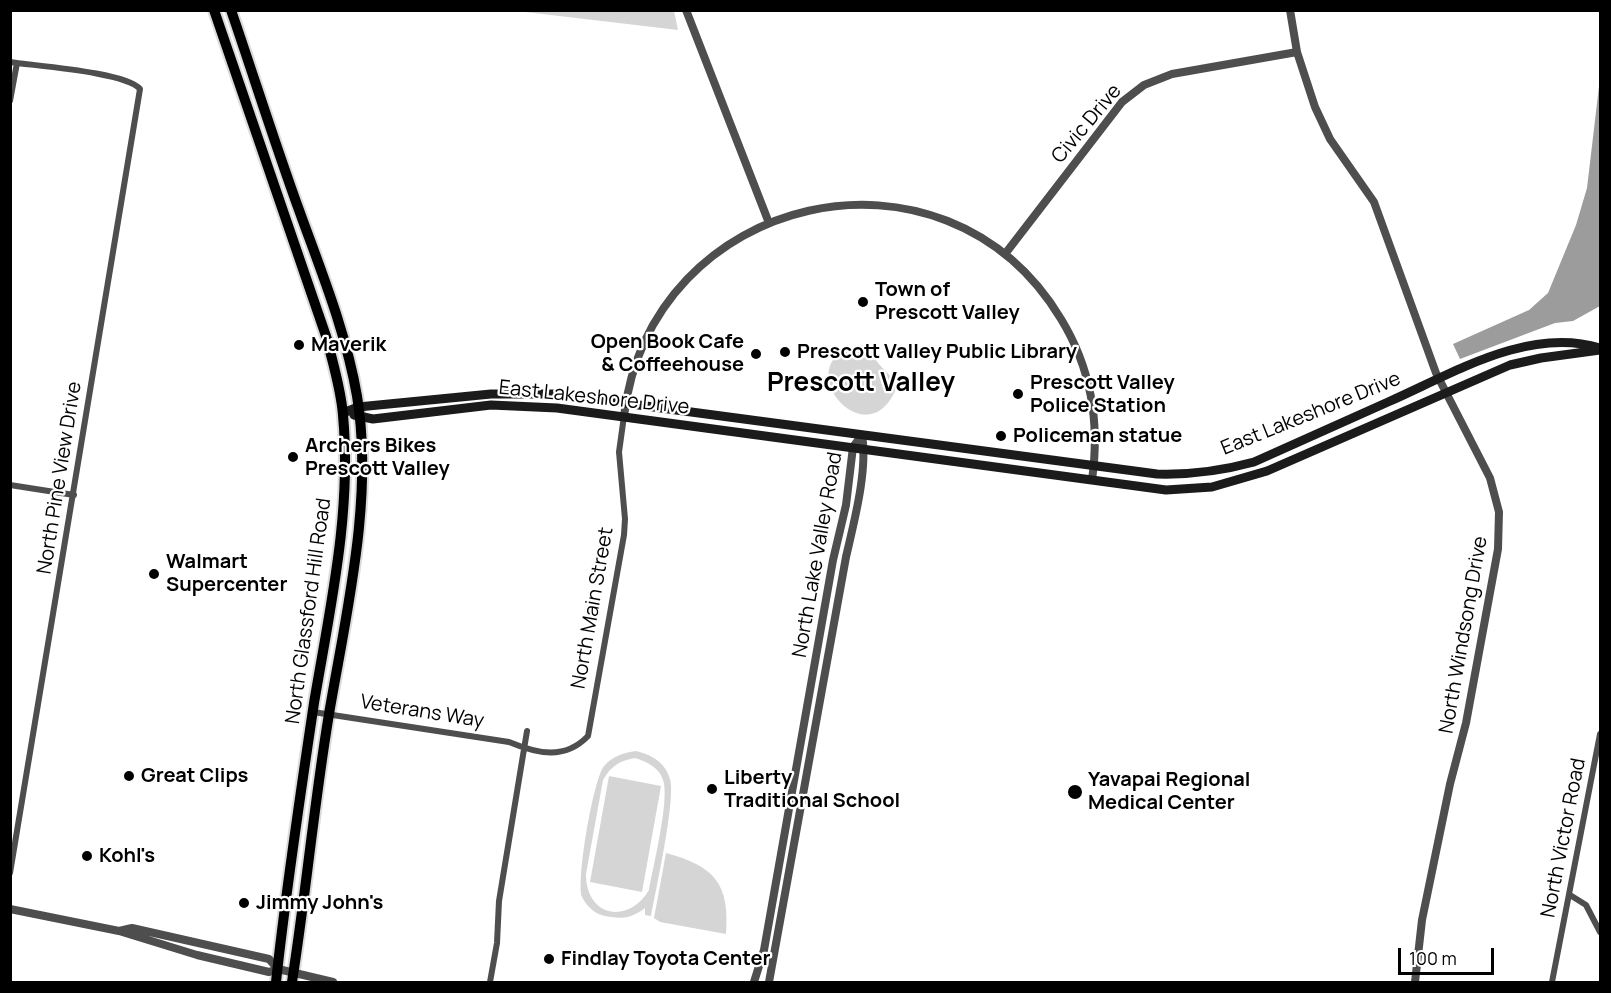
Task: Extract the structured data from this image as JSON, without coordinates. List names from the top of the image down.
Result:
{
  "streets": {
    "main road": ["East Lakeshore Drive", "North Glassford Hill Road"],
    "street": [
      "Civic Drive",
      "North Pine View Drive",
      "North Lake Valley Road",
      "North Main Street",
      "North Windsong Drive",
      "Veterans Way",
      "North Victor Road"
    ]
  },
  "crossings": [
    ["Civic Drive", "North Windsong Drive"],
    ["East Lakeshore Drive", "North Lake Valley Road"],
    ["East Lakeshore Drive", "North Main Street"],
    ["East Lakeshore Drive", "North Glassford Hill Road"],
    ["East Lakeshore Drive", "North Windsong Drive"],
    ["North Main Street", "Veterans Way"],
    ["North Glassford Hill Road", "Veterans Way"]
  ],
  "districts": ["Prescott Valley"],
  "places": [
    "Town of Prescott Valley",
    "Maverik",
    "Prescott Valley Public Library",
    "Open Book Cafe & Coffeehouse",
    "Prescott Valley Police Station",
    "Policeman statue",
    "Archers Bikes Prescott Valley",
    "Walmart Supercenter",
    "Great Clips",
    "Liberty Traditional School",
    "Yavapai Regional Medical Center",
    "Kohl's",
    "Jimmy John's",
    "Findlay Toyota Center"
  ],
  "scale_bar": "100 m"
}
